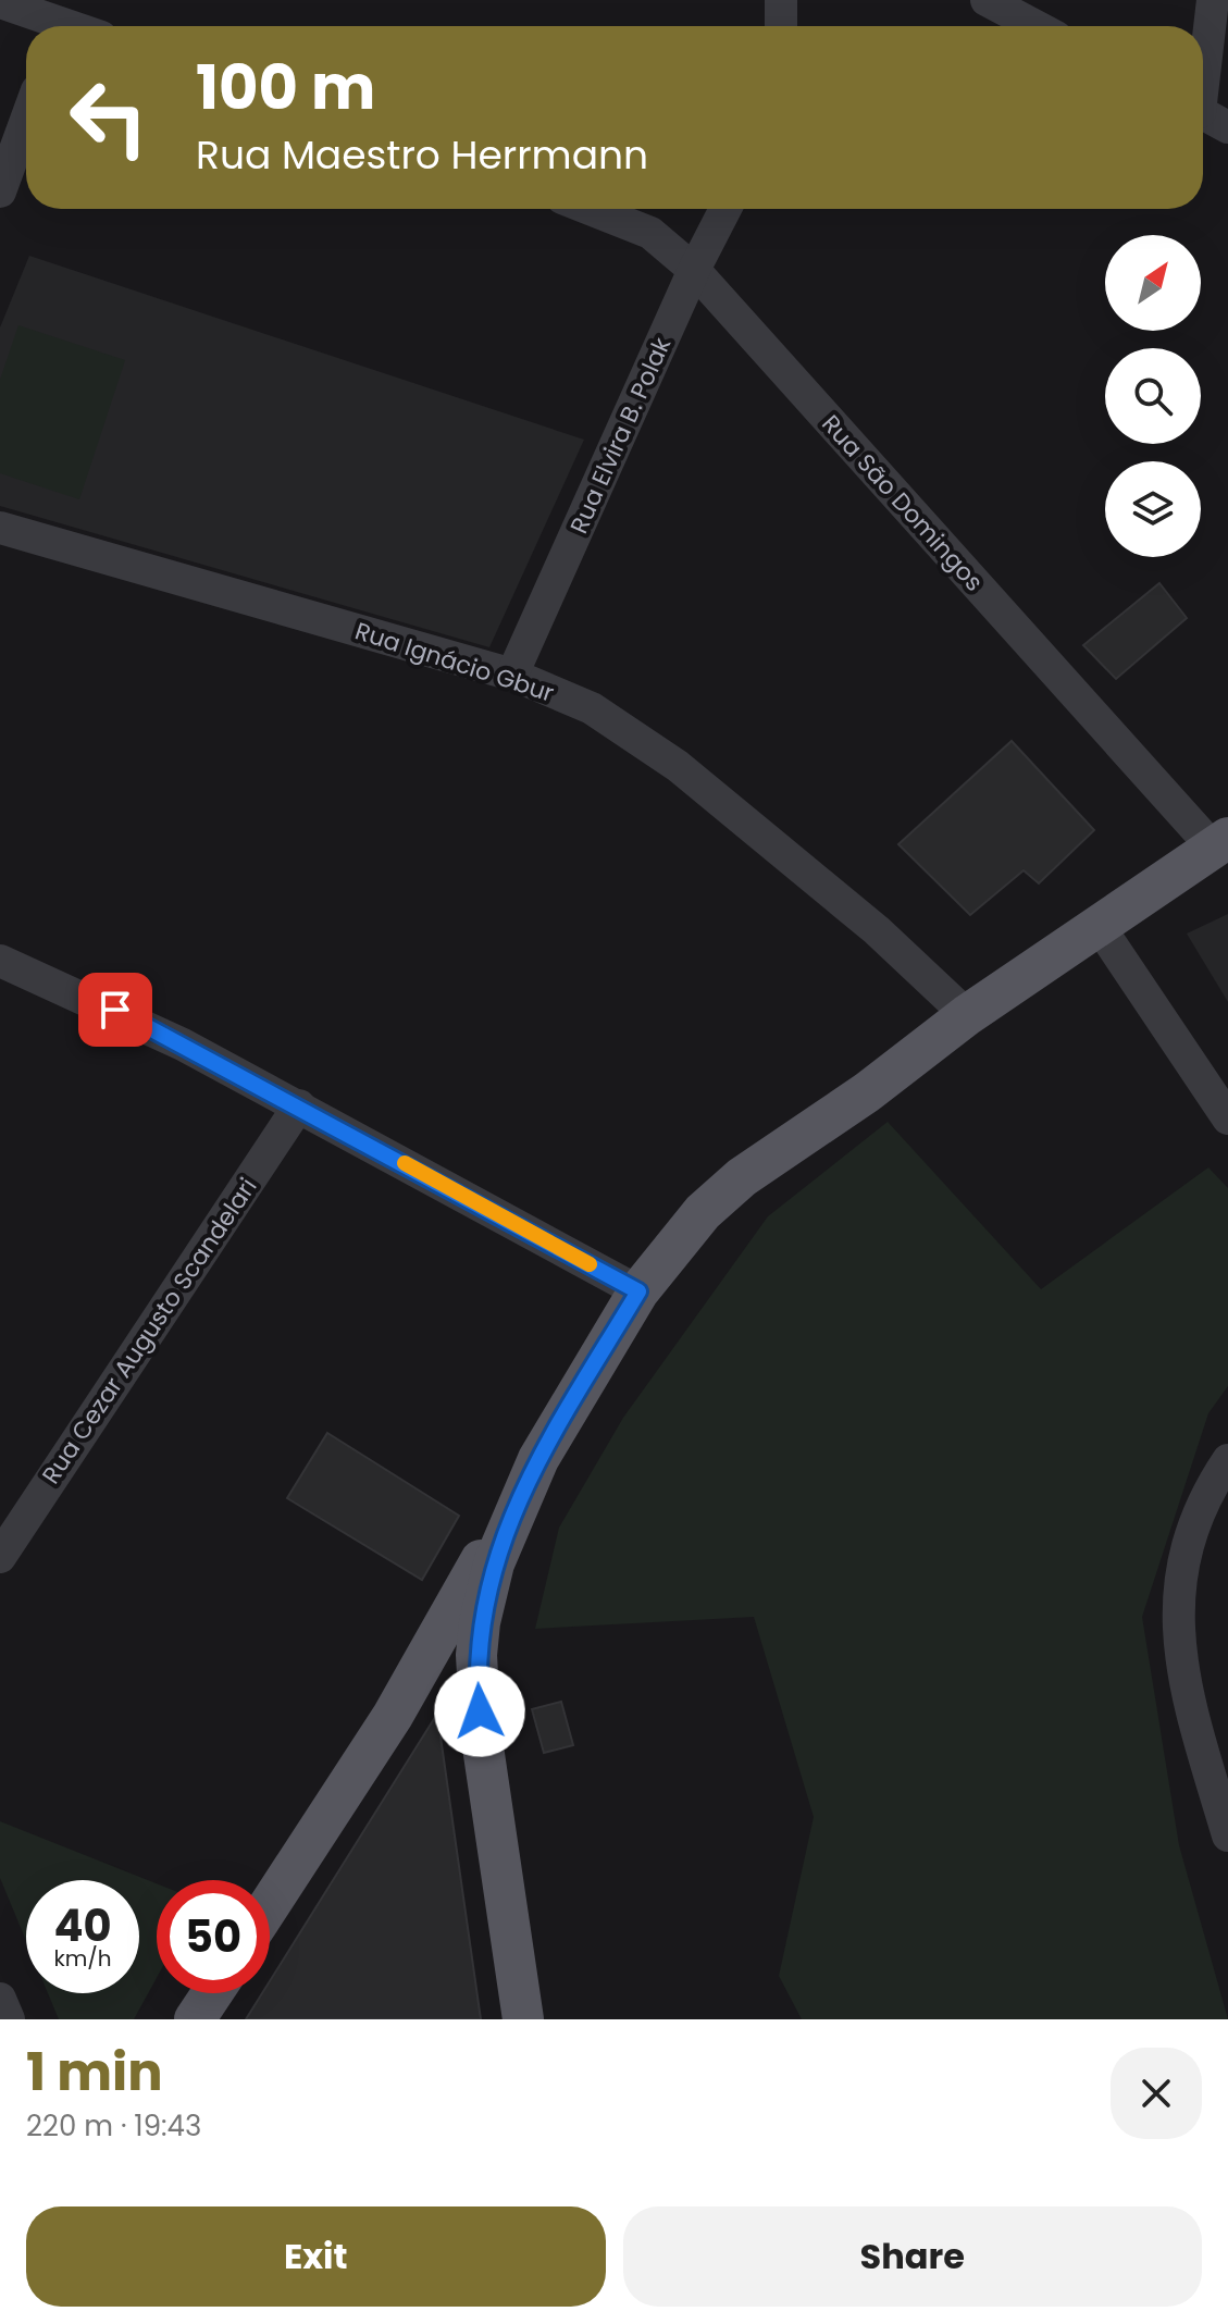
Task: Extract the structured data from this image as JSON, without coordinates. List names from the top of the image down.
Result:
{
  "streets": {
    "street": [
      "Rua Elvira B. Polak",
      "Rua São Domingos",
      "Rua Ignácio Gbur",
      "Rua Cezar Augusto Scandelari"
    ]
  },
  "crossings": [
    ["Rua Elvira B. Polak", "Rua São Domingos"],
    ["Rua Elvira B. Polak", "Rua Ignácio Gbur"]
  ],
  "north": "top right",
  "page": {
    "turn": ["100 m", "Rua Maestro Herrmann"],
    "speed": "40 km/h",
    "limit": "50",
    "heading": ["1 min", "220 m · 19:43"],
    "buttons": ["Exit", "Share"]
  }
}
